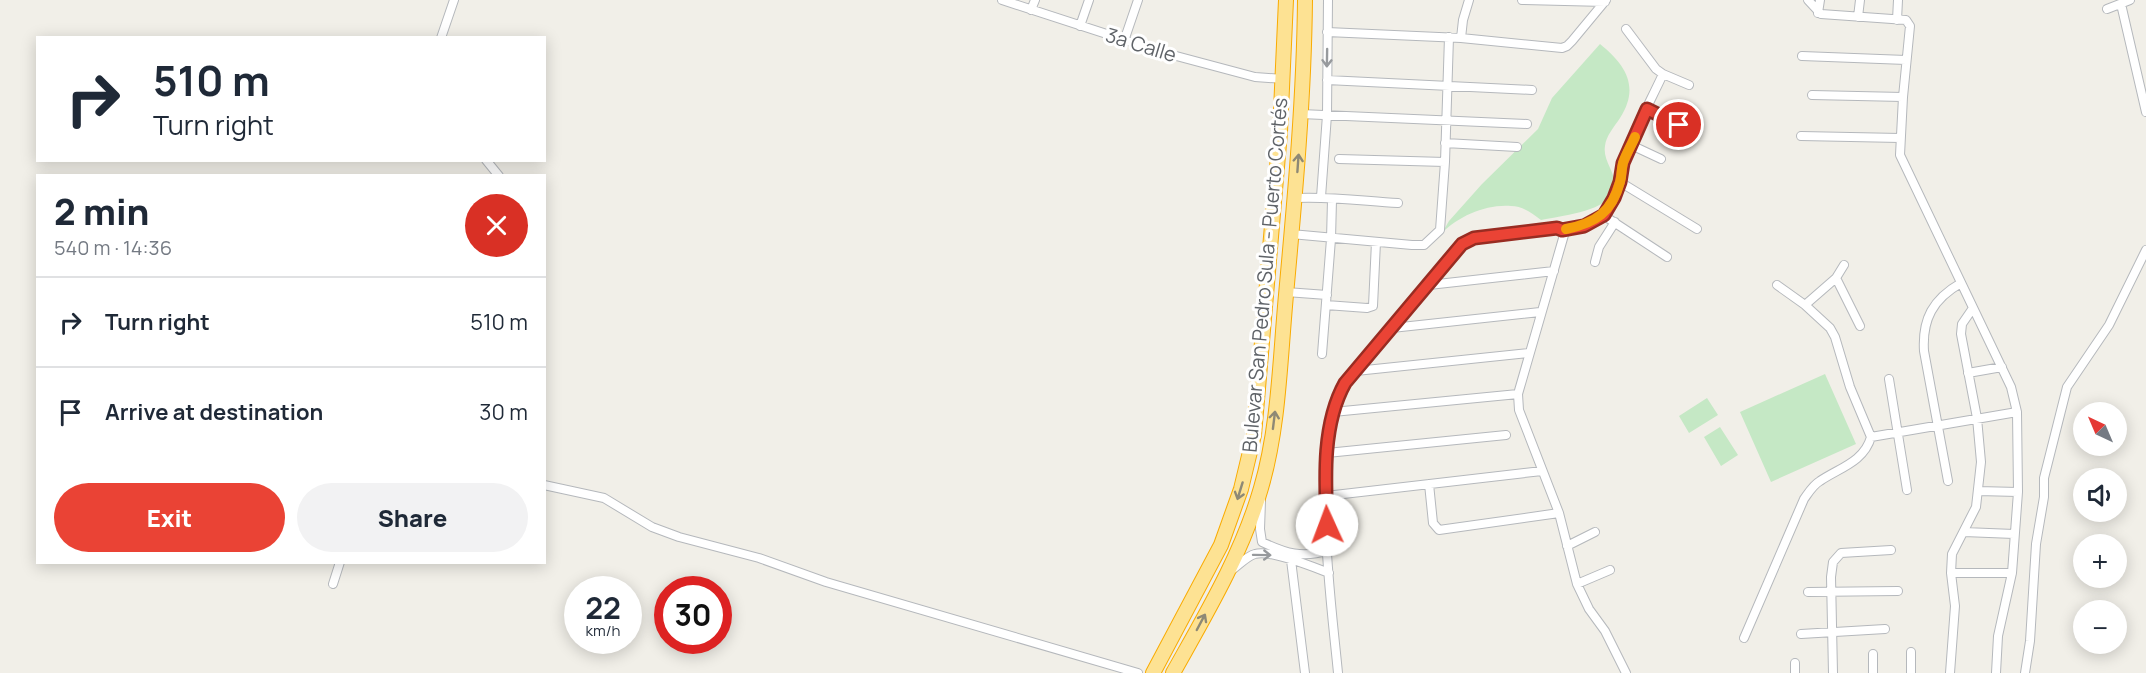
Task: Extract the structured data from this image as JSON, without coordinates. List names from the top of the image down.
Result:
{
  "streets": {
    "highway": ["Bulevar San Pedro Sula - Puerto Cortés"],
    "street": ["3a Calle"]
  },
  "crossings": [
    ["3a Calle", "Bulevar San Pedro Sula - Puerto Cortés"]
  ],
  "north": "top left",
  "page": {
    "turn": ["510 m", "Turn right"],
    "heading": ["2 min", "540 m · 14:36"],
    "list": [
      {
        "name": "Turn right",
        "value": "510 m"
      },
      {
        "name": "Arrive at destination",
        "value": "30 m"
      }
    ],
    "map_buttons": ["+", "−"],
    "buttons": ["Exit", "Share"],
    "speed": "22 km/h",
    "limit": "30"
  }
}
